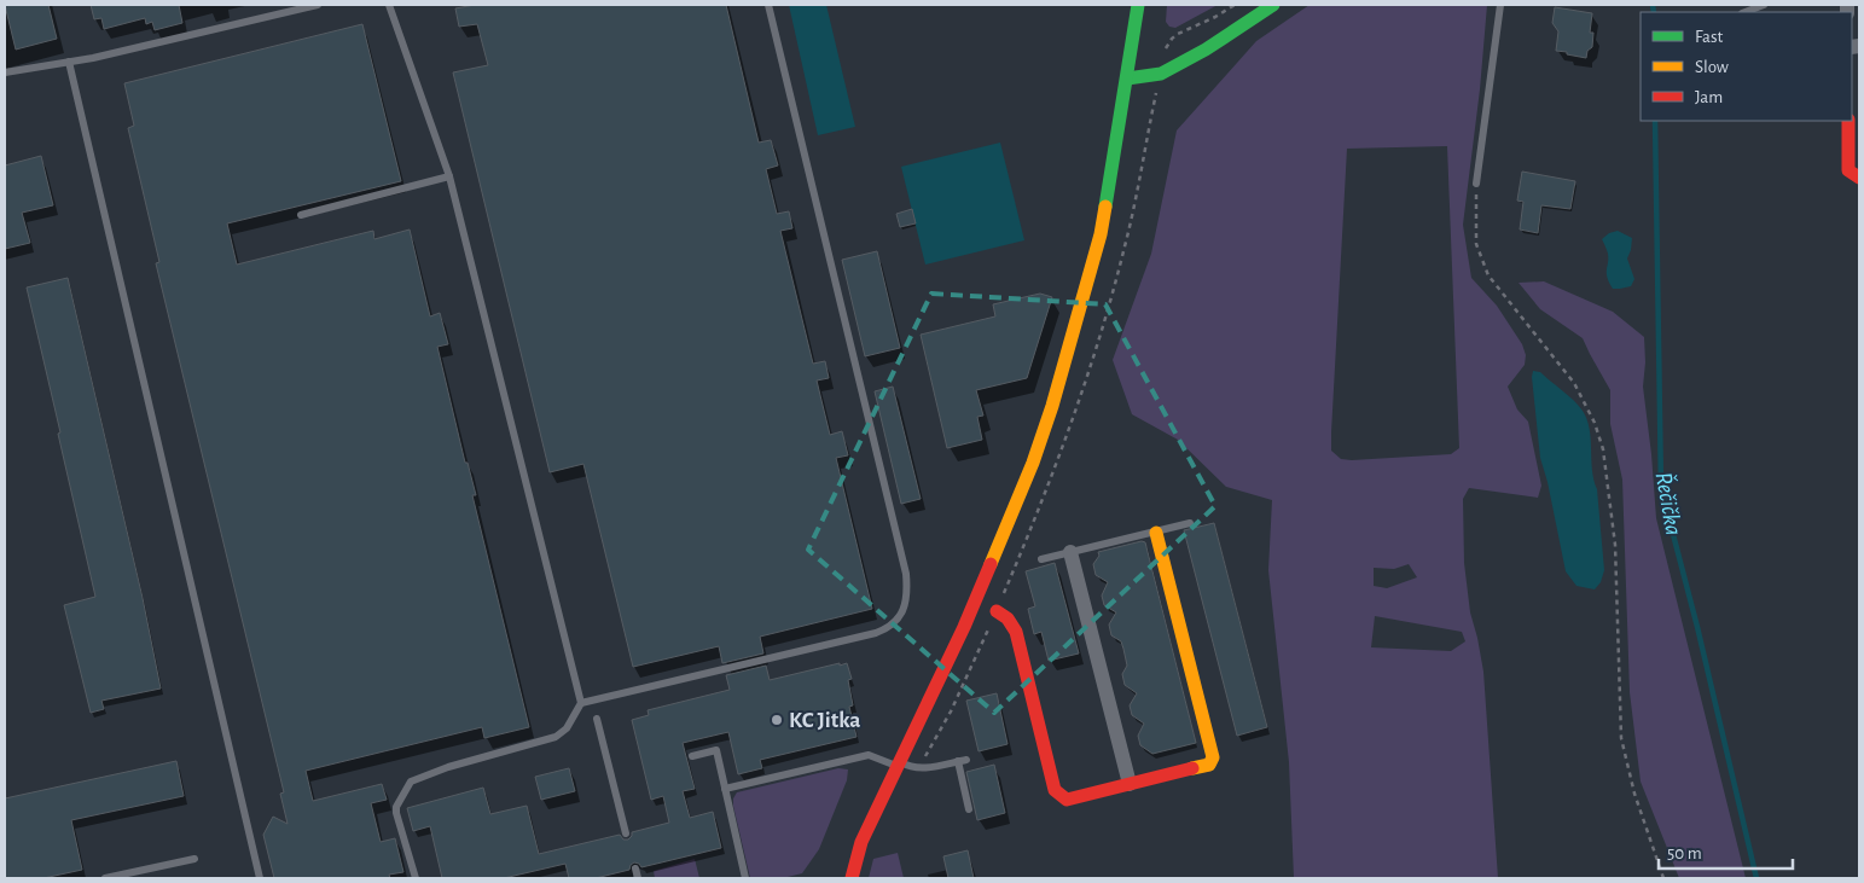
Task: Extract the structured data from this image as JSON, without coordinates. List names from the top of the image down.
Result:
{
  "water": ["Řečička"],
  "places": ["KC Jitka"],
  "legend": ["Fast", "Slow", "Jam"],
  "scale_bar": "50 m"
}
